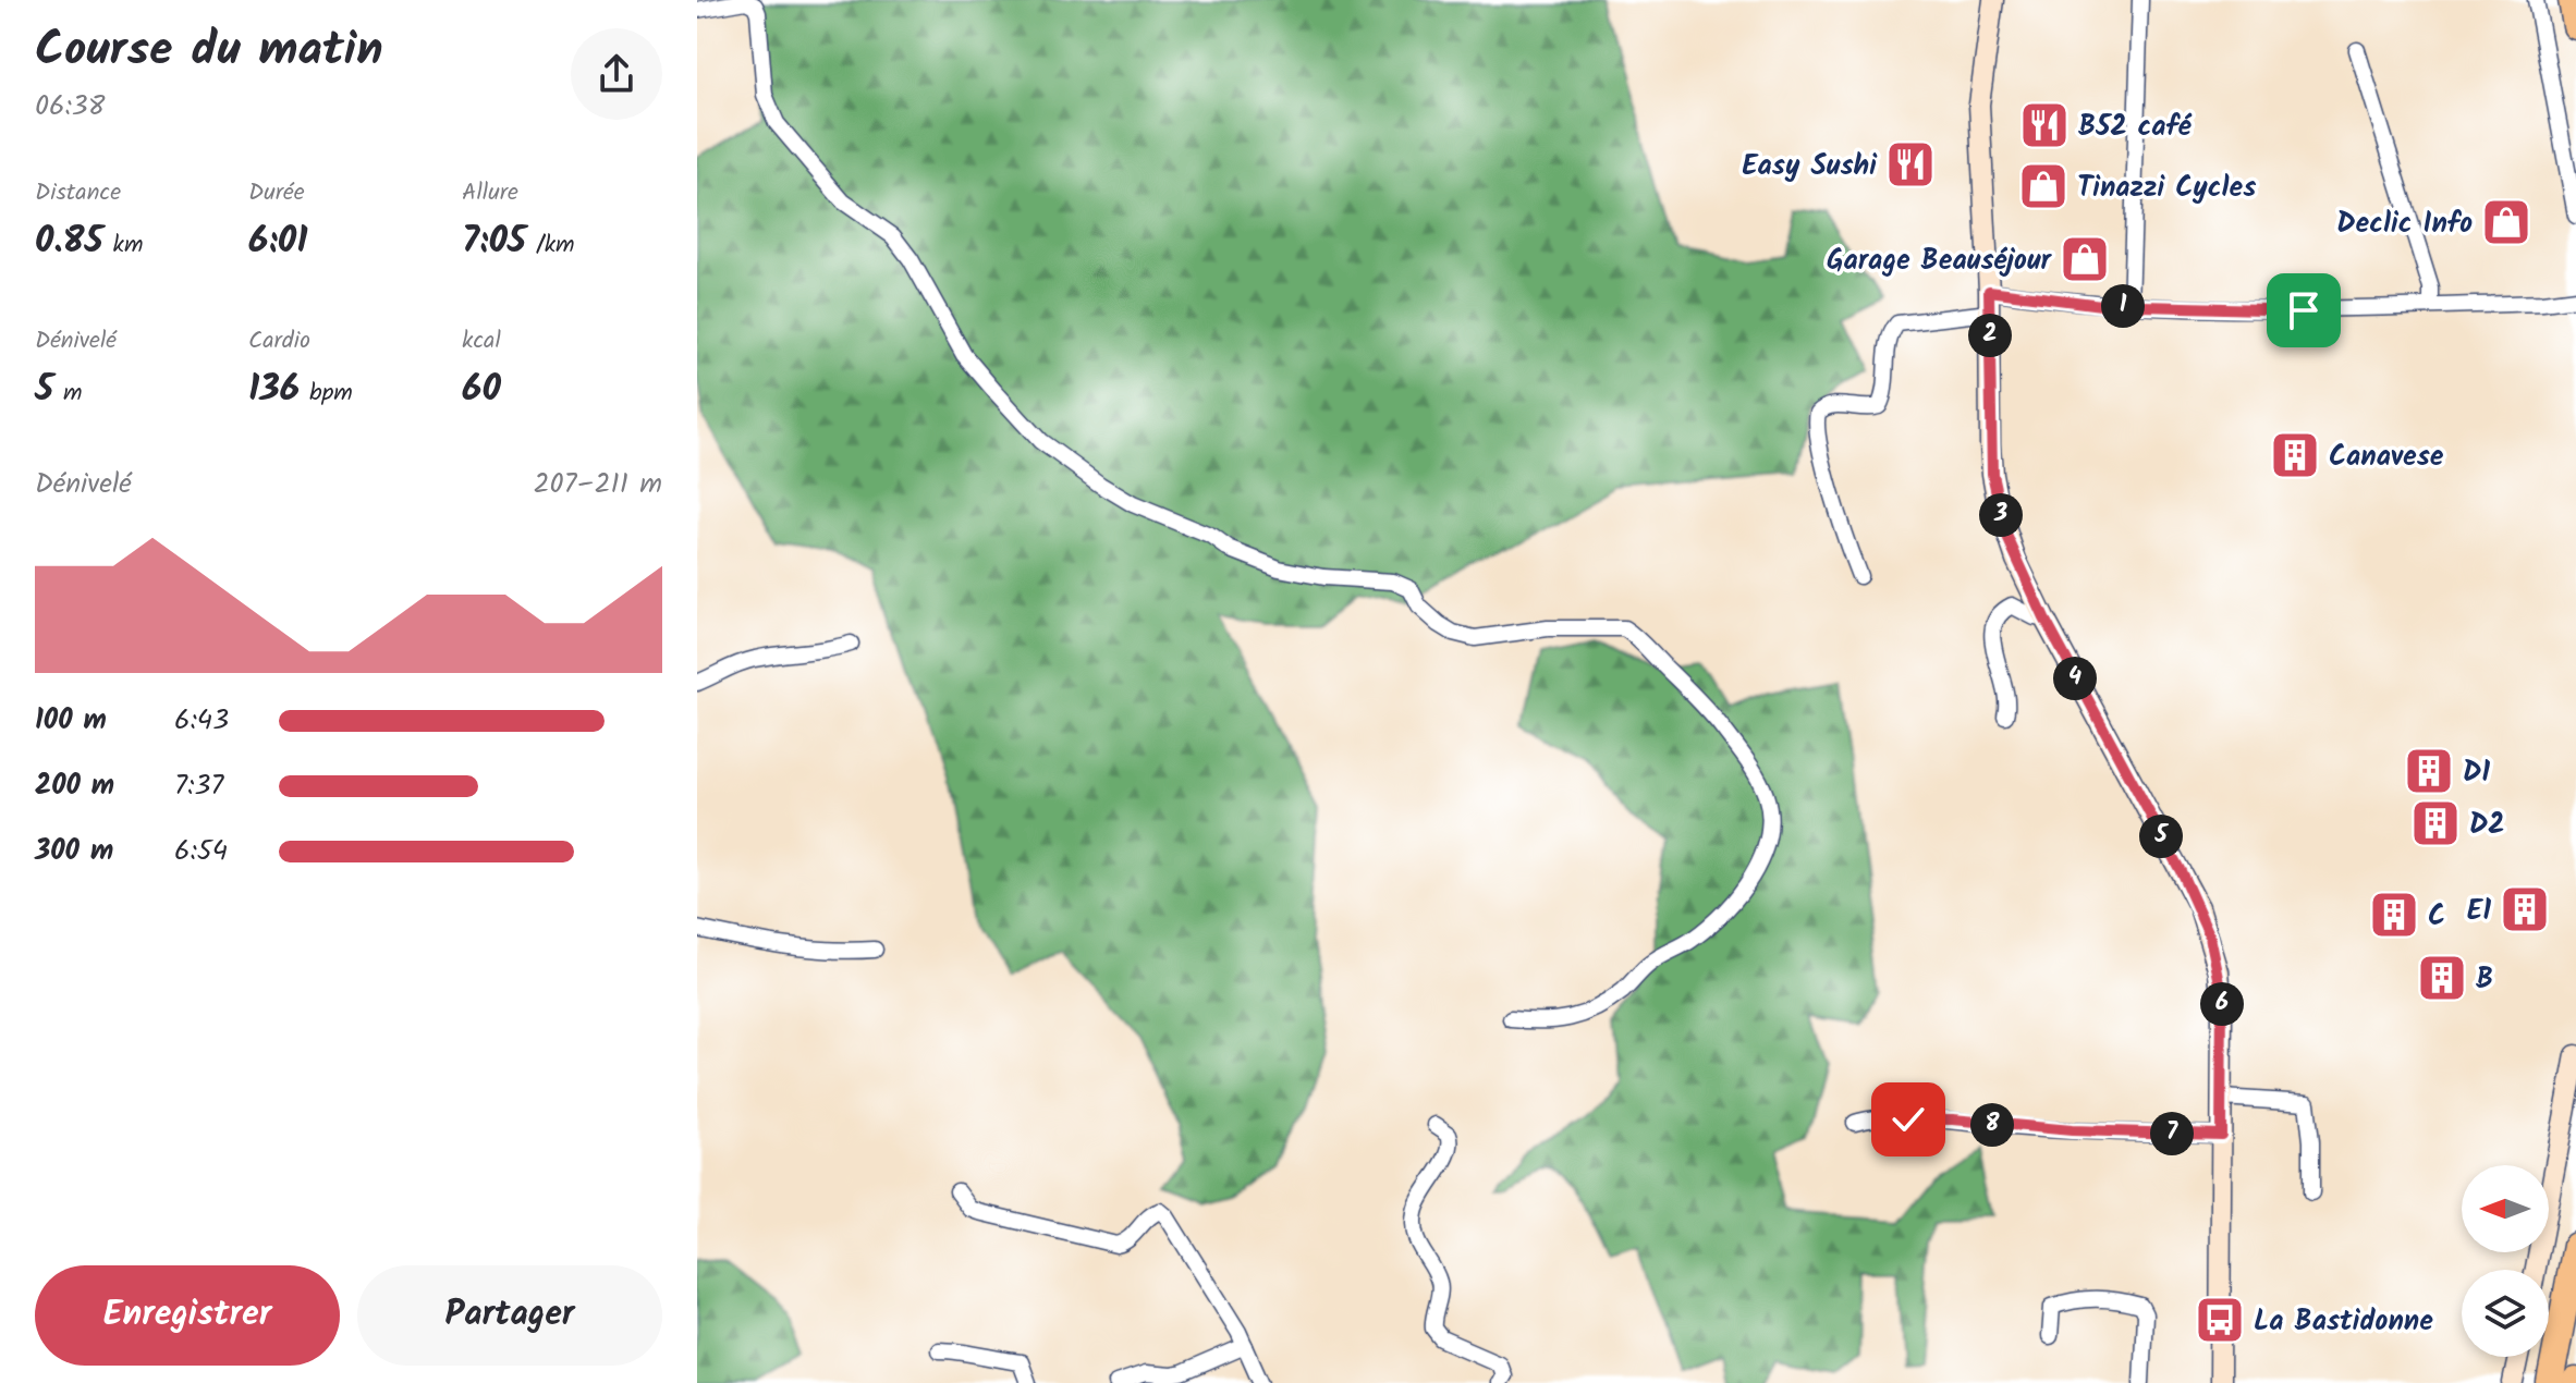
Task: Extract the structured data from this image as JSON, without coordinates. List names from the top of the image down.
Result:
{
  "places": {
    "restaurant": ["B52 café", "Easy Sushi"],
    "shop": ["Tinazzi Cycles", "Declic Info", "Garage Beauséjour"],
    "building": [
      "Canavese",
      "D1",
      "D2",
      "E1",
      "C",
      "B"
    ],
    "bus stop": ["La Bastidonne"]
  },
  "north": "left",
  "page": {
    "heading": ["Course du matin", "06:38"],
    "stats": [
      ["Distance", "0.85 km"],
      ["Durée", "6:01"],
      ["Allure", "7:05 /km"],
      ["Dénivelé", "5 m"],
      ["Cardio", "136 bpm"],
      ["kcal", "60"]
    ],
    "pins": [
      "1",
      "2",
      "3",
      "4",
      "5",
      "6",
      "8",
      "7"
    ],
    "chart": ["Dénivelé", "207–211 m"],
    "list": [
      {
        "name": "100 m",
        "note": "6:43"
      },
      {
        "name": "200 m",
        "note": "7:37"
      },
      {
        "name": "300 m",
        "note": "6:54"
      }
    ],
    "buttons": ["Enregistrer", "Partager"]
  }
}
